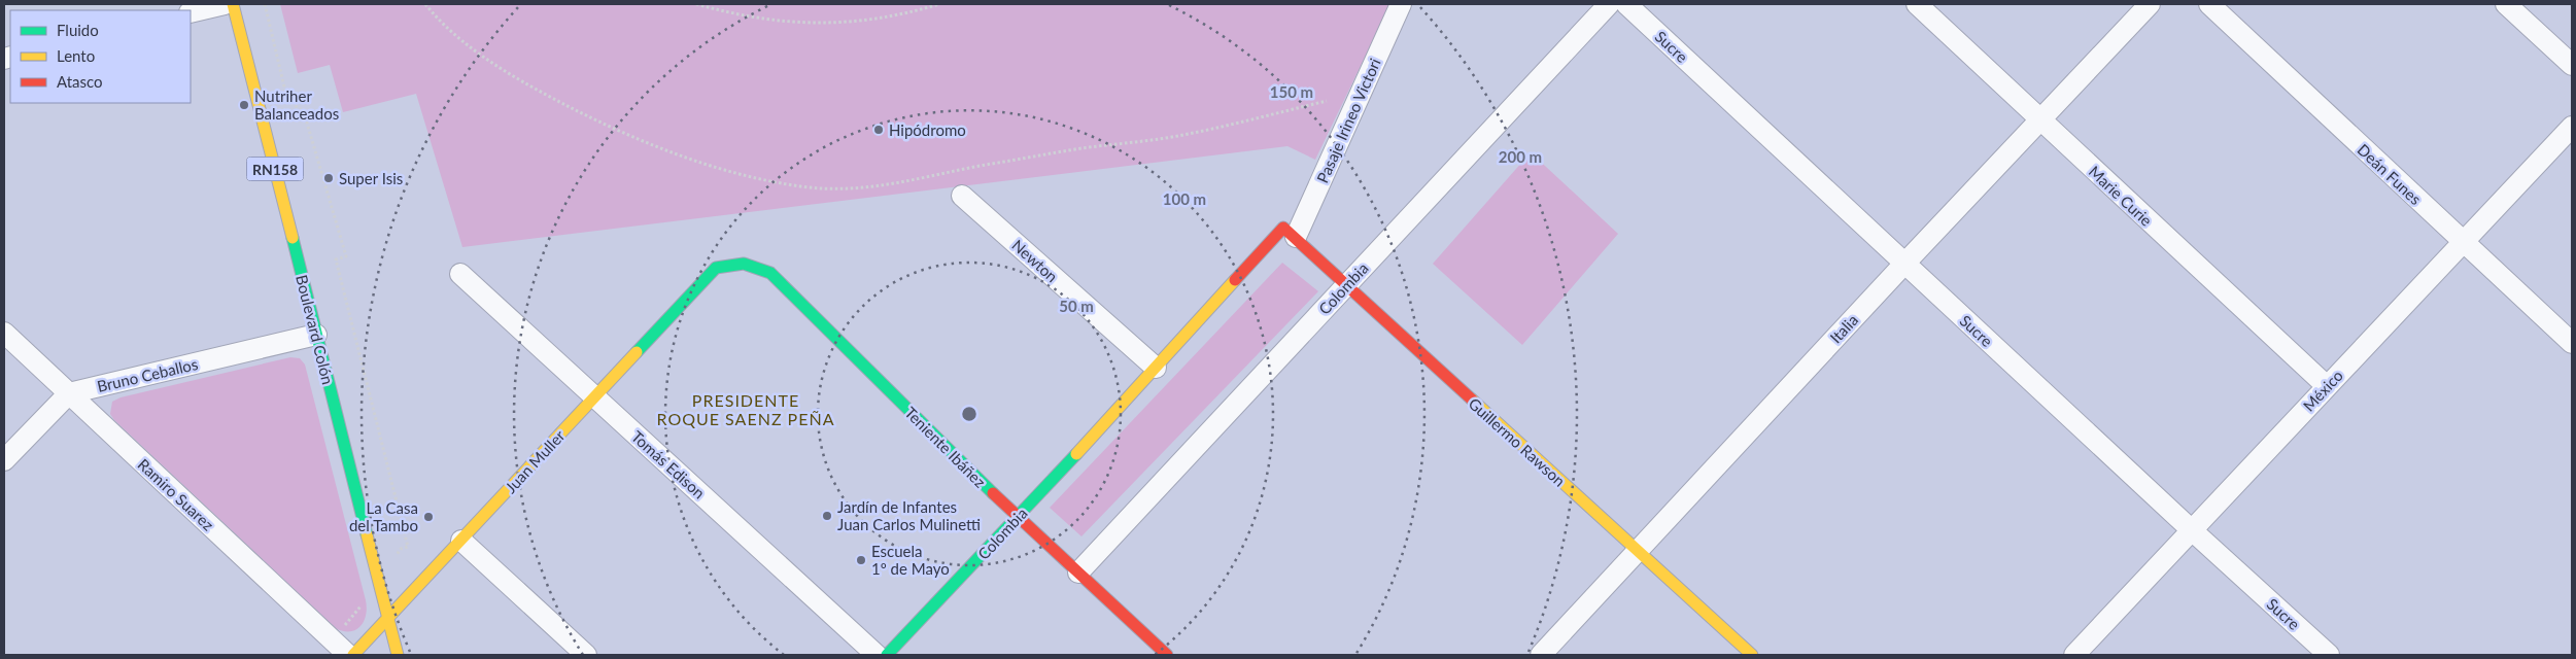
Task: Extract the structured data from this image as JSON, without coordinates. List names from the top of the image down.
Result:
{
  "streets": {
    "main road": [
      "RN158",
      "Colombia",
      "Boulevard Colón",
      "Guillermo Rawson",
      "Teniente Ibáñez",
      "Juan Muller"
    ],
    "street": [
      "Sucre",
      "Pasaje Irineo Victori",
      "Deán Funes",
      "Marie Curie",
      "Newton",
      "Italia",
      "Bruno Ceballos",
      "México",
      "Tomás Edison",
      "Ramiro Suarez"
    ]
  },
  "crossings": [
    ["Sucre", "Italia"],
    ["Sucre", "México"],
    ["Pasaje Irineo Victori", "Colombia"],
    ["Pasaje Irineo Victori", "Guillermo Rawson"],
    ["Deán Funes", "México"],
    ["Marie Curie", "Italia"],
    ["Marie Curie", "México"],
    ["Newton", "Colombia"],
    ["Colombia", "Guillermo Rawson"],
    ["Colombia", "Teniente Ibáñez"],
    ["Italia", "Guillermo Rawson"],
    ["Boulevard Colón", "Bruno Ceballos"],
    ["Boulevard Colón", "Juan Muller"],
    ["Bruno Ceballos", "Ramiro Suarez"],
    ["Teniente Ibáñez", "Juan Muller"],
    ["Juan Muller", "Tomás Edison"]
  ],
  "districts": ["PRESIDENTE ROQUE SAENZ PEÑA"],
  "places": [
    "Nutriher Balanceados",
    "Hipódromo",
    "Super Isis",
    "Jardín de Infantes Juan Carlos Mulinetti",
    "La Casa del Tambo",
    "Escuela 1º de Mayo"
  ],
  "legend": ["Fluido", "Lento", "Atasco"],
  "rings": [
    "150 m",
    "200 m",
    "100 m",
    "50 m"
  ]
}
